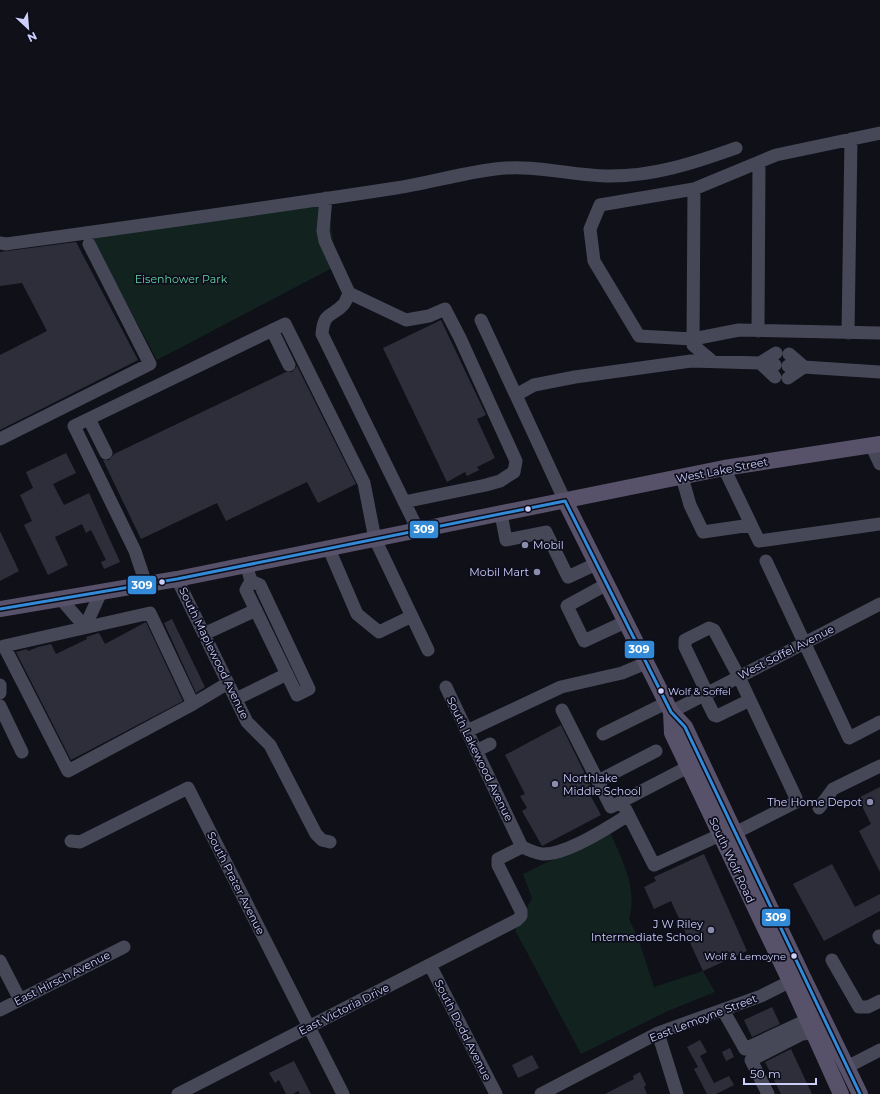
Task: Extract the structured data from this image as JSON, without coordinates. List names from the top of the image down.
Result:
{
  "streets": {
    "main road": ["West Lake Street", "South Wolf Road"],
    "street": [
      "West Soffel Avenue",
      "South Maplewood Avenue",
      "South Lakewood Avenue",
      "South Prater Avenue",
      "East Hirsch Avenue",
      "East Victoria Drive",
      "East Lemoyne Street",
      "South Dodd Avenue"
    ]
  },
  "crossings": [
    ["West Lake Street", "South Maplewood Avenue"],
    ["West Lake Street", "South Wolf Road"],
    ["West Soffel Avenue", "South Wolf Road"],
    ["South Lakewood Avenue", "East Victoria Drive"],
    ["South Wolf Road", "East Lemoyne Street"],
    ["South Prater Avenue", "East Victoria Drive"],
    ["East Victoria Drive", "South Dodd Avenue"]
  ],
  "parks": ["Eisenhower Park"],
  "places": [
    "Mobil",
    "Mobil Mart",
    "Wolf & Soffel",
    "Northlake Middle School",
    "The Home Depot",
    "J W Riley Intermediate School",
    "Wolf & Lemoyne"
  ],
  "lines": ["transit line 309"],
  "scale_bar": "50 m",
  "north": "bottom right"
}
